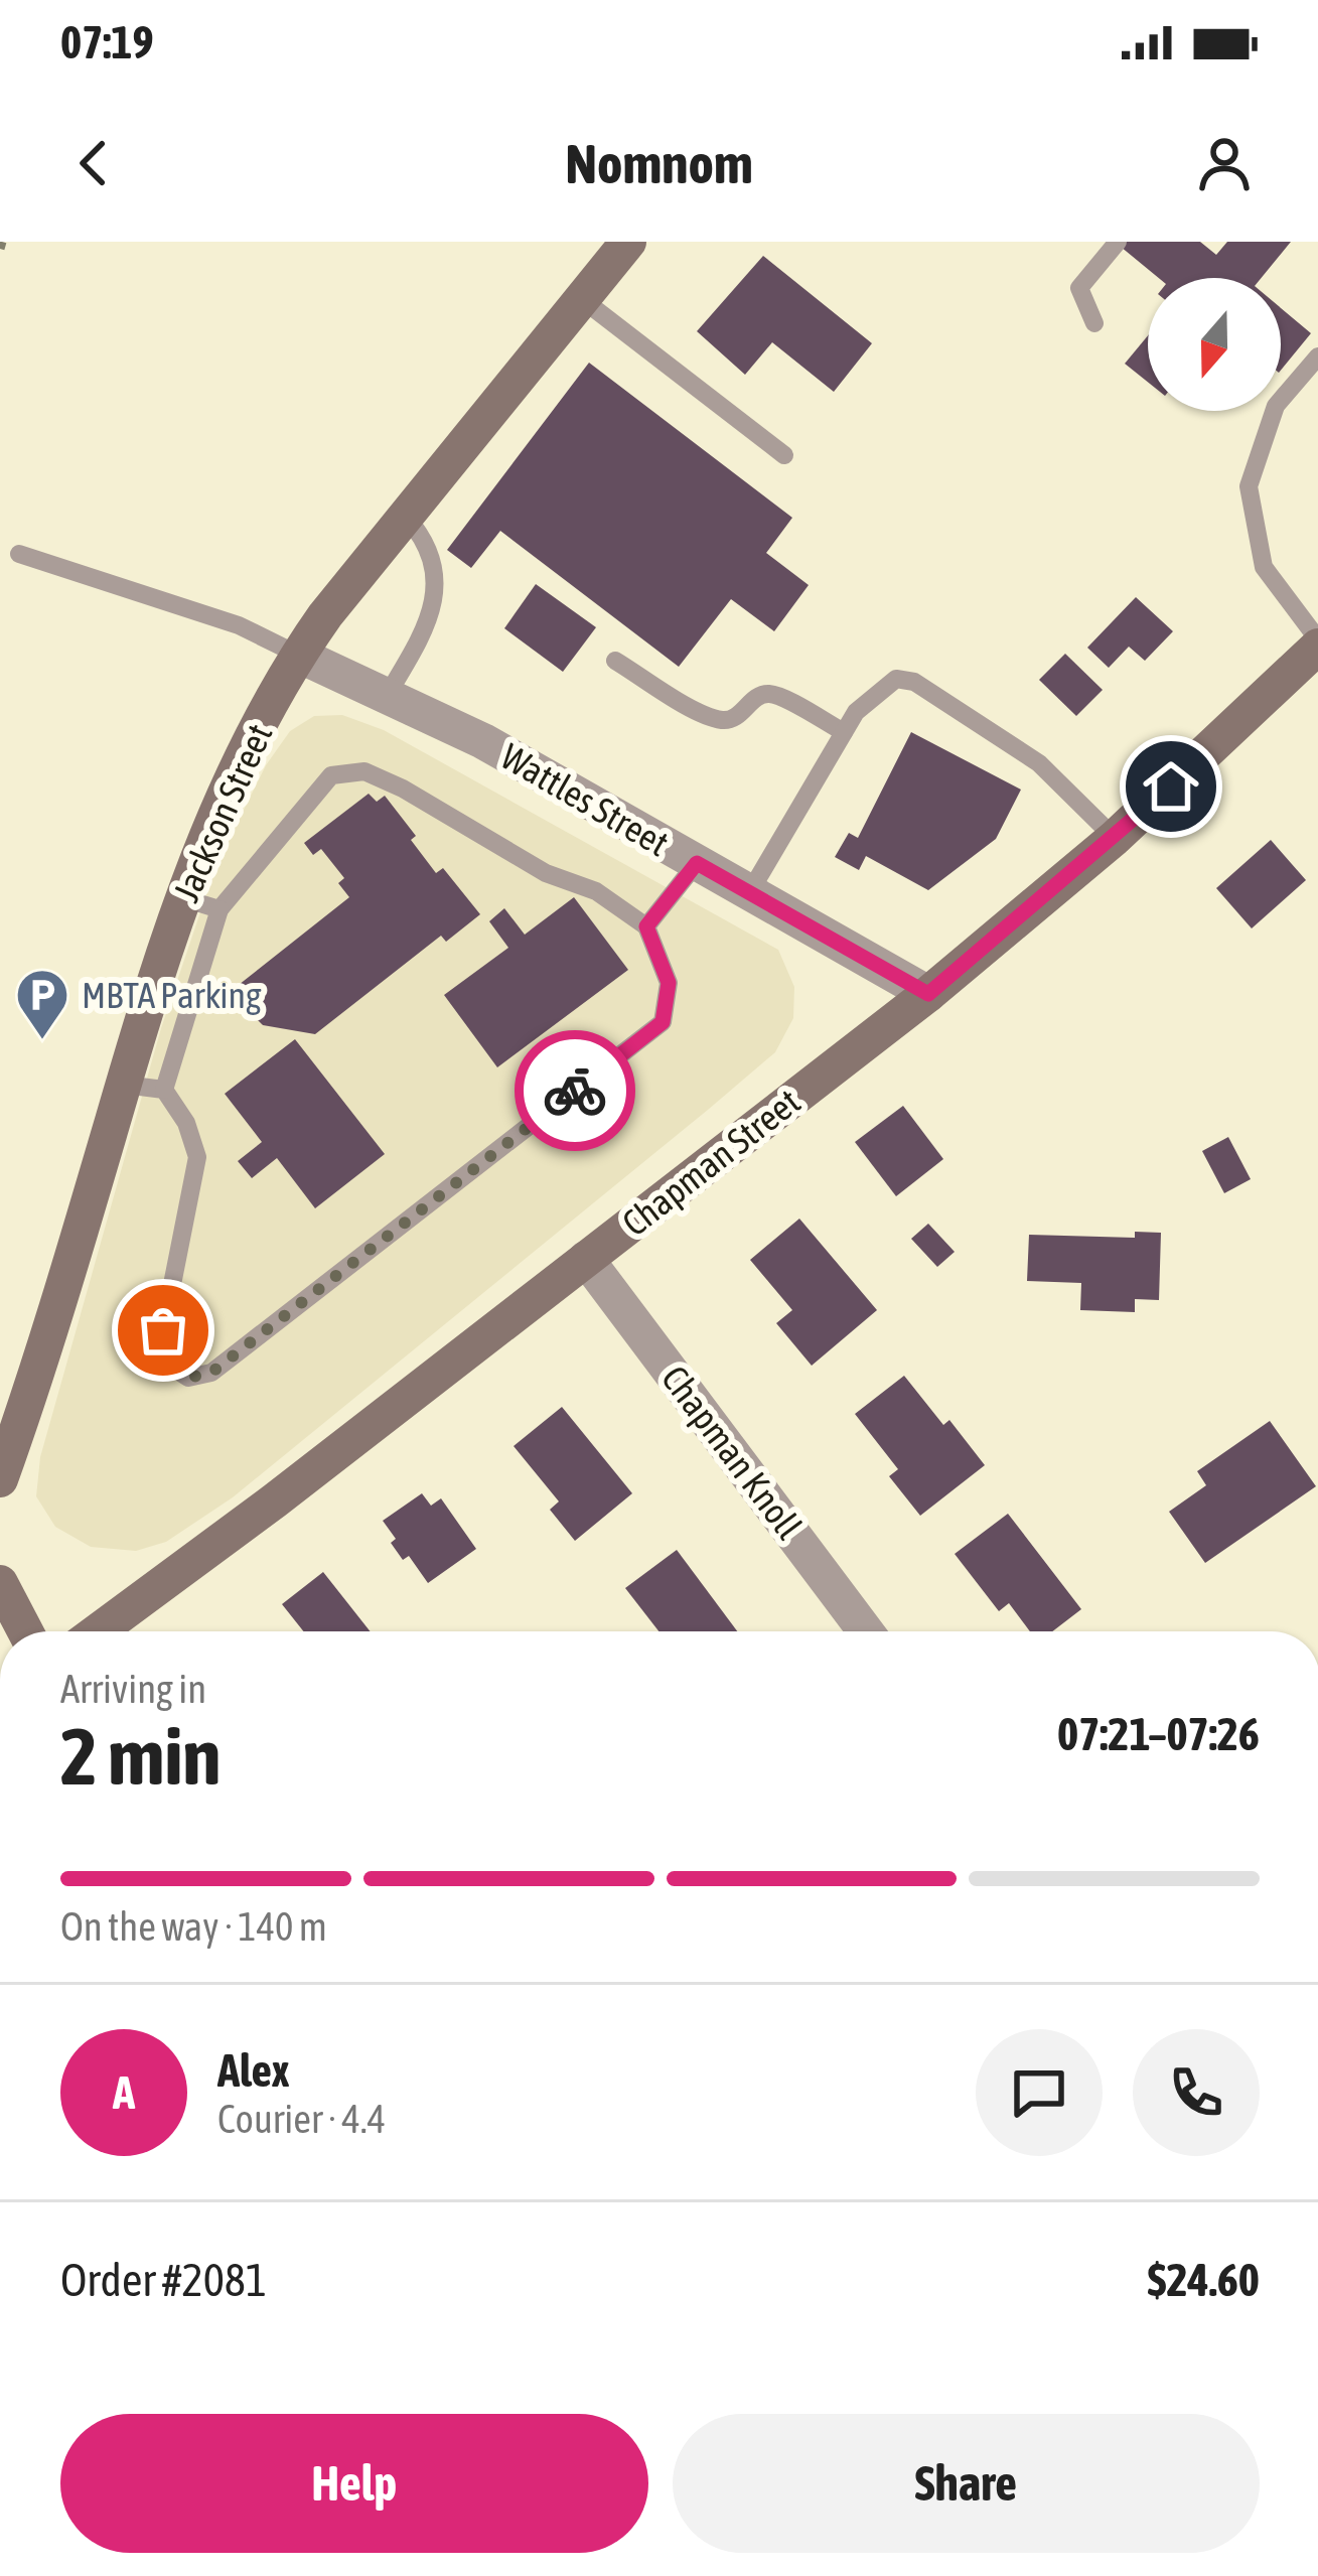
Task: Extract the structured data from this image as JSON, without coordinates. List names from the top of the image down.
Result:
{
  "streets": {
    "main road": ["Jackson Street", "Chapman Street"],
    "street": ["Wattles Street", "Chapman Knoll"]
  },
  "crossings": [
    ["Wattles Street", "Jackson Street"],
    ["Wattles Street", "Chapman Street"],
    ["Chapman Street", "Chapman Knoll"]
  ],
  "places": {
    "parking": ["MBTA Parking"]
  },
  "north": "bottom",
  "page": {
    "status": "07:19",
    "header": "Nomnom",
    "heading": ["2 min", "Arriving in", "07:21–07:26"],
    "panel": [
      "Alex",
      "Courier · 4.4",
      "Order #2081",
      "$24.60"
    ],
    "bar": "On the way · 140 m",
    "round": "A",
    "buttons": ["Help", "Share"]
  }
}
